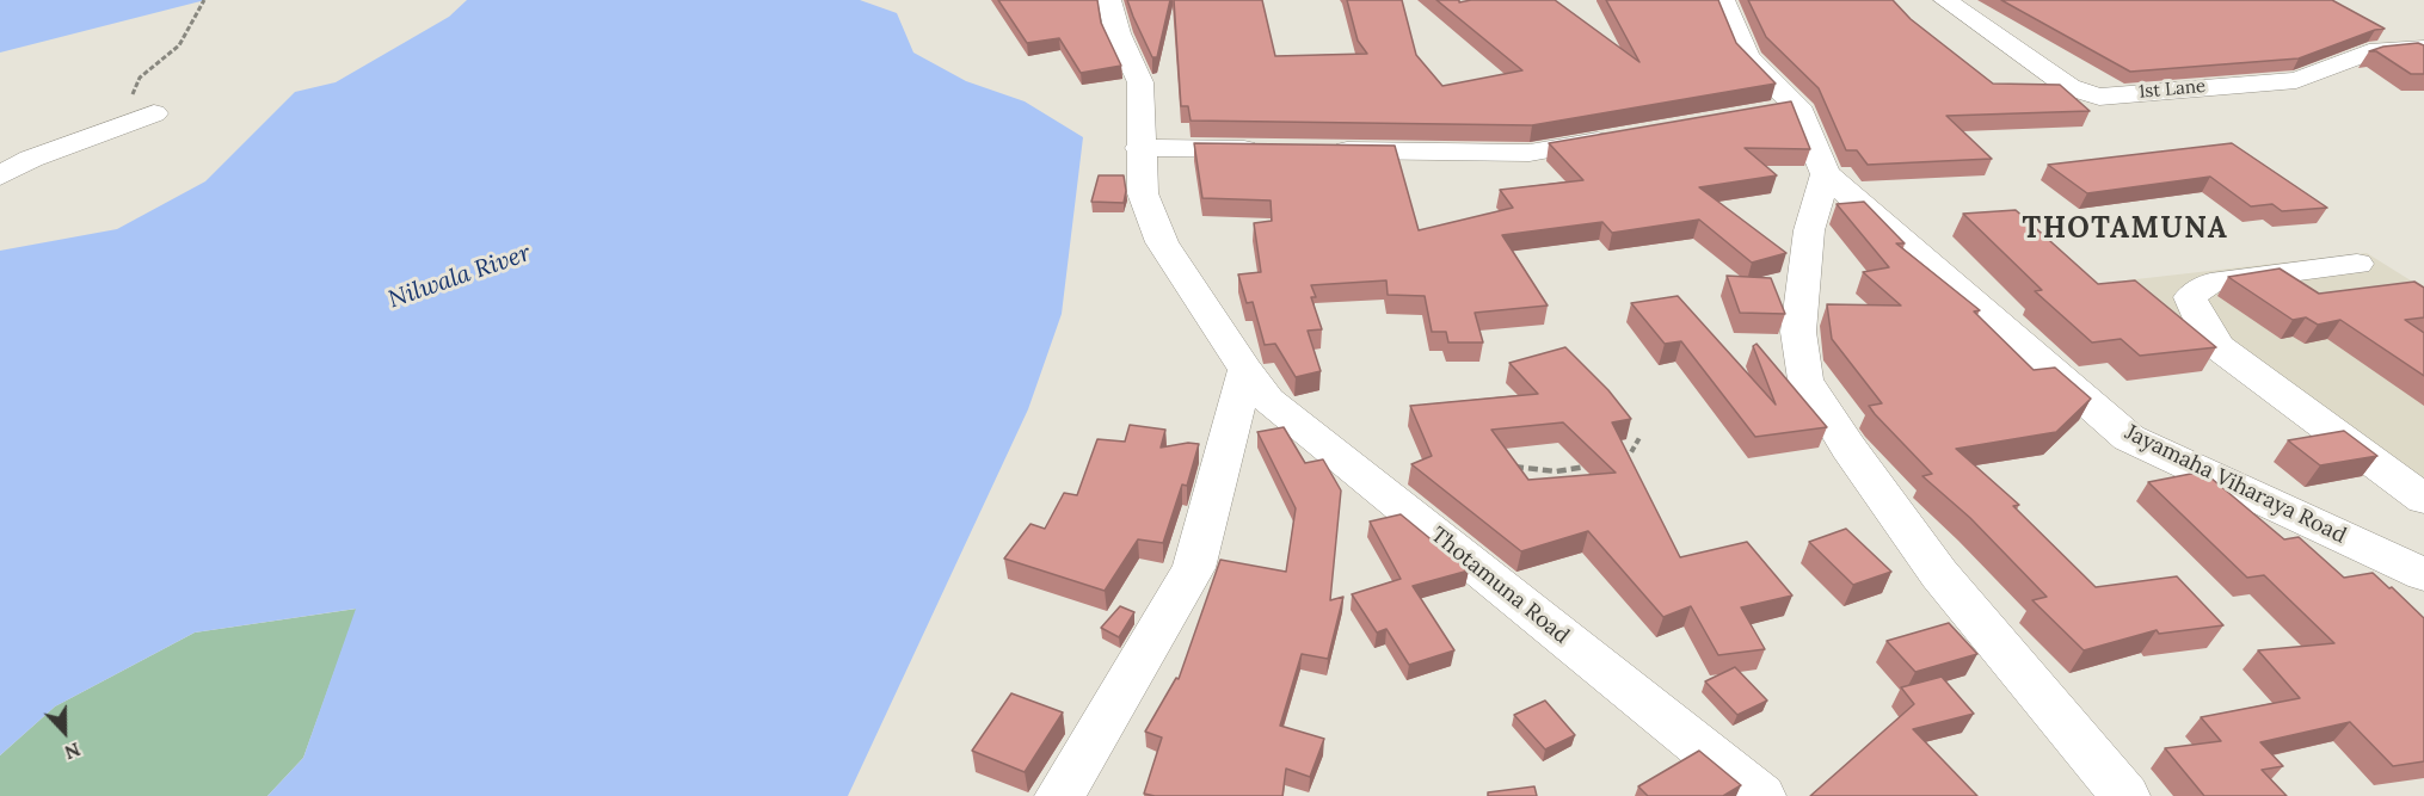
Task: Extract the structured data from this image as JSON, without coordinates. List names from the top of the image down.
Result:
{
  "streets": {
    "street": ["1st Lane", "Jayamaha Viharaya Road", "Thotamuna Road"]
  },
  "districts": ["THOTAMUNA"],
  "water": ["Nilwala River"],
  "north": "bottom"
}
